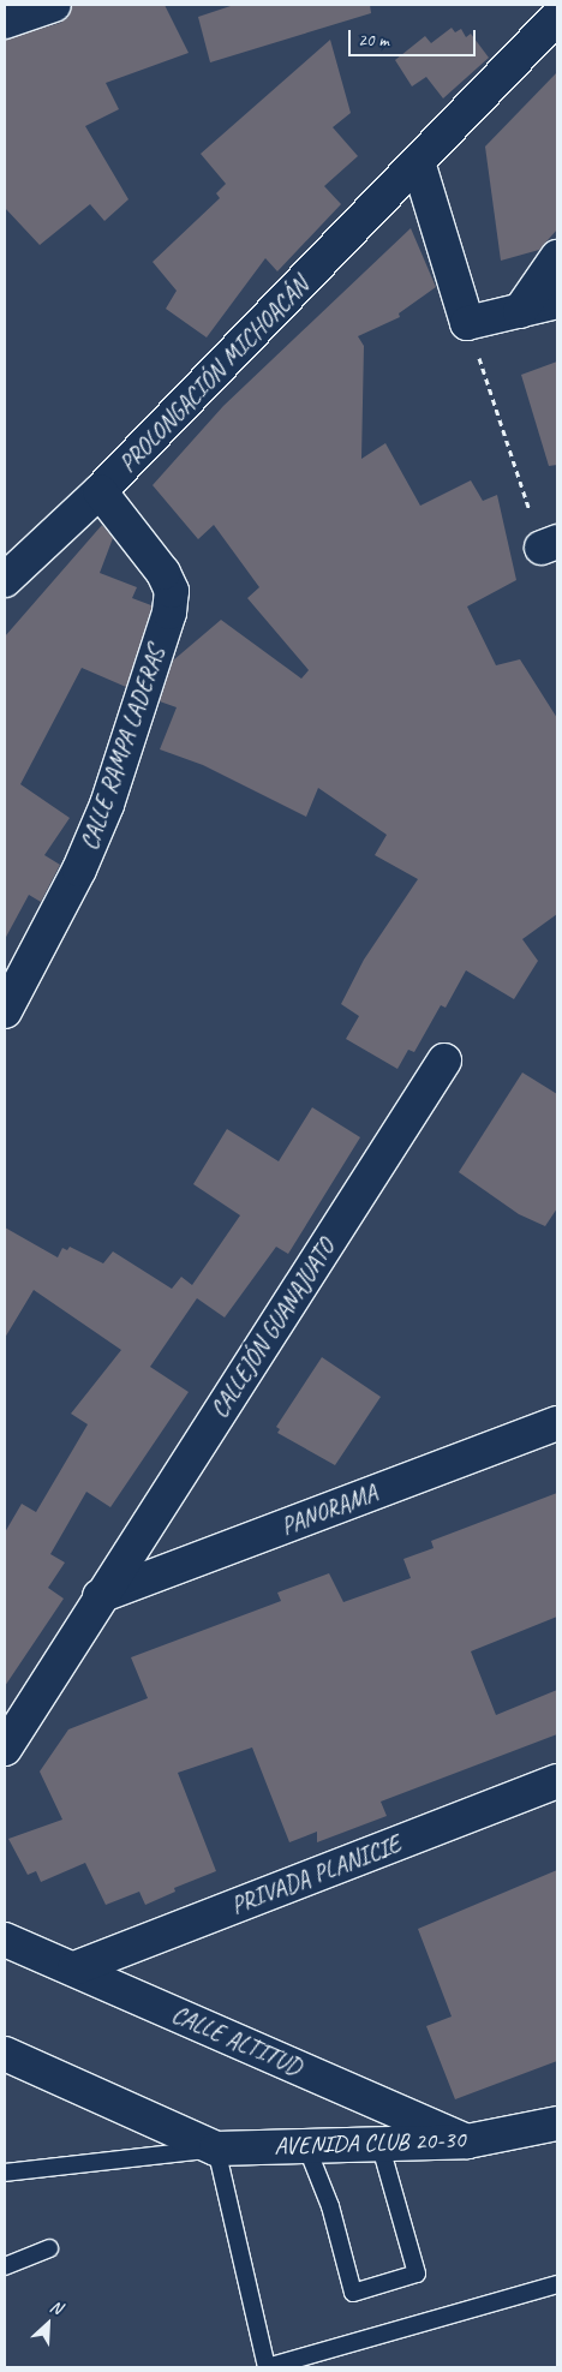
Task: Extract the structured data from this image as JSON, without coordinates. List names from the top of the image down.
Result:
{
  "streets": {
    "street": [
      "PROLONGACIÓN MICHOACÁN",
      "CALLE RAMPA LADERAS",
      "CALLEJÓN GUANAJUATO",
      "PANORAMA",
      "PRIVADA PLANICIE",
      "CALLE ALTITUD",
      "AVENIDA CLUB 20-30"
    ]
  },
  "crossings": [
    ["PROLONGACIÓN MICHOACÁN", "CALLE RAMPA LADERAS"],
    ["CALLEJÓN GUANAJUATO", "PANORAMA"],
    ["PRIVADA PLANICIE", "CALLE ALTITUD"],
    ["CALLE ALTITUD", "AVENIDA CLUB 20-30"]
  ],
  "scale_bar": "20 m",
  "north": "top right"
}
